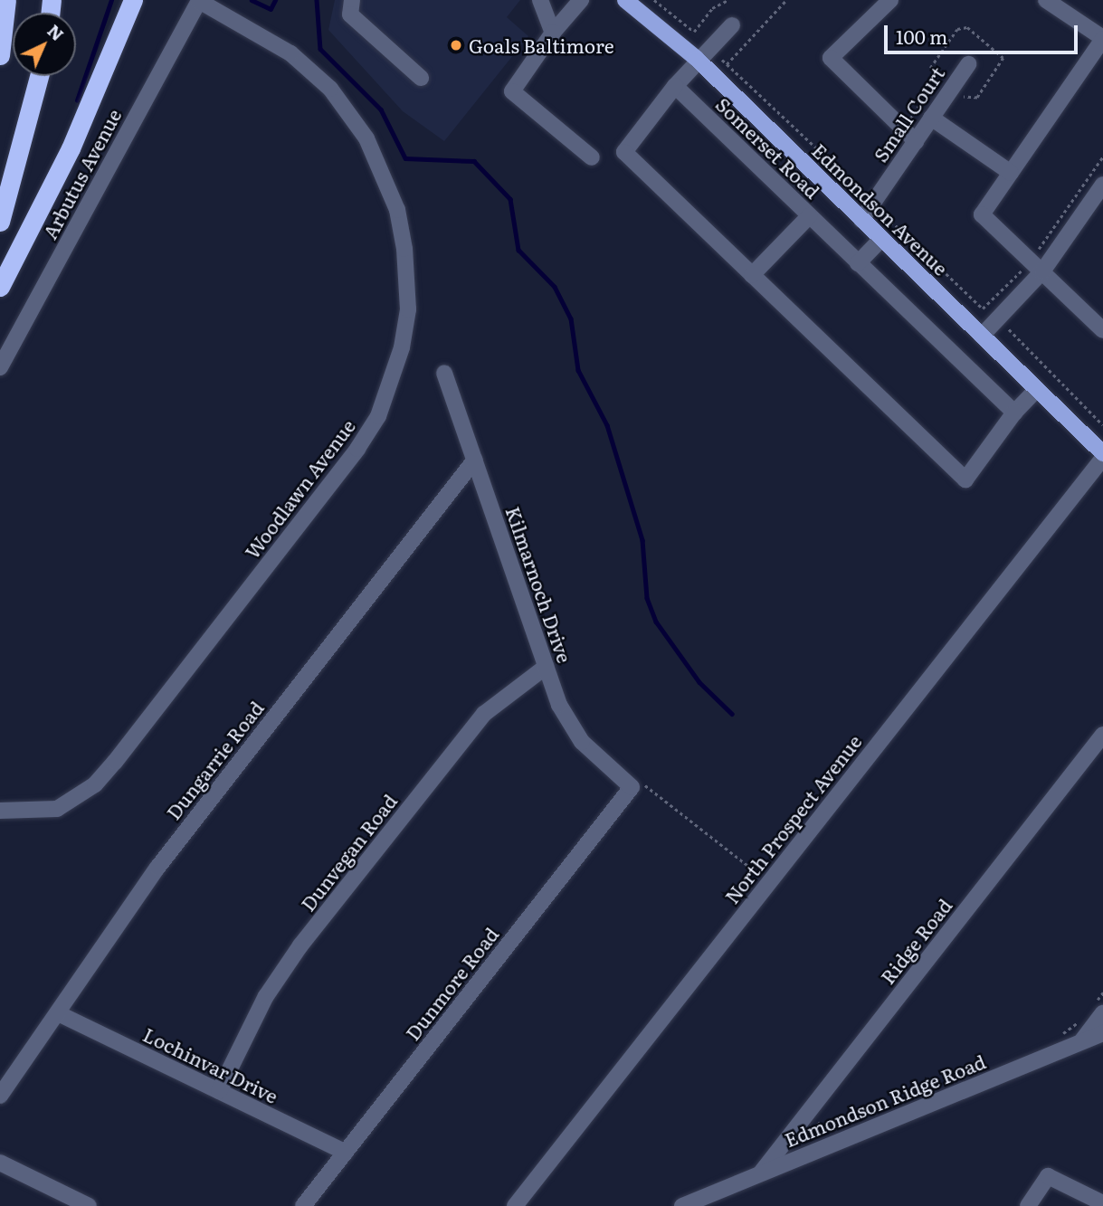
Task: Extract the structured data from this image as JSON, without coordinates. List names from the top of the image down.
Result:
{
  "streets": {
    "main road": ["Edmondson Avenue"],
    "street": [
      "Small Court",
      "Somerset Road",
      "Arbutus Avenue",
      "Woodlawn Avenue",
      "Kilmarnoch Drive",
      "Dungarrie Road",
      "North Prospect Avenue",
      "Dunvegan Road",
      "Ridge Road",
      "Dunmore Road",
      "Lochinvar Drive",
      "Edmondson Ridge Road"
    ]
  },
  "crossings": [
    ["Small Court", "Edmondson Avenue"],
    ["Arbutus Avenue", "Woodlawn Avenue"],
    ["Kilmarnoch Drive", "Dungarrie Road"],
    ["Kilmarnoch Drive", "Dunvegan Road"],
    ["Kilmarnoch Drive", "Dunmore Road"],
    ["Dungarrie Road", "Lochinvar Drive"],
    ["Dunvegan Road", "Lochinvar Drive"],
    ["Ridge Road", "Edmondson Ridge Road"],
    ["Dunmore Road", "Lochinvar Drive"]
  ],
  "places": ["Goals Baltimore"],
  "scale_bar": "100 m",
  "north": "top right"
}
